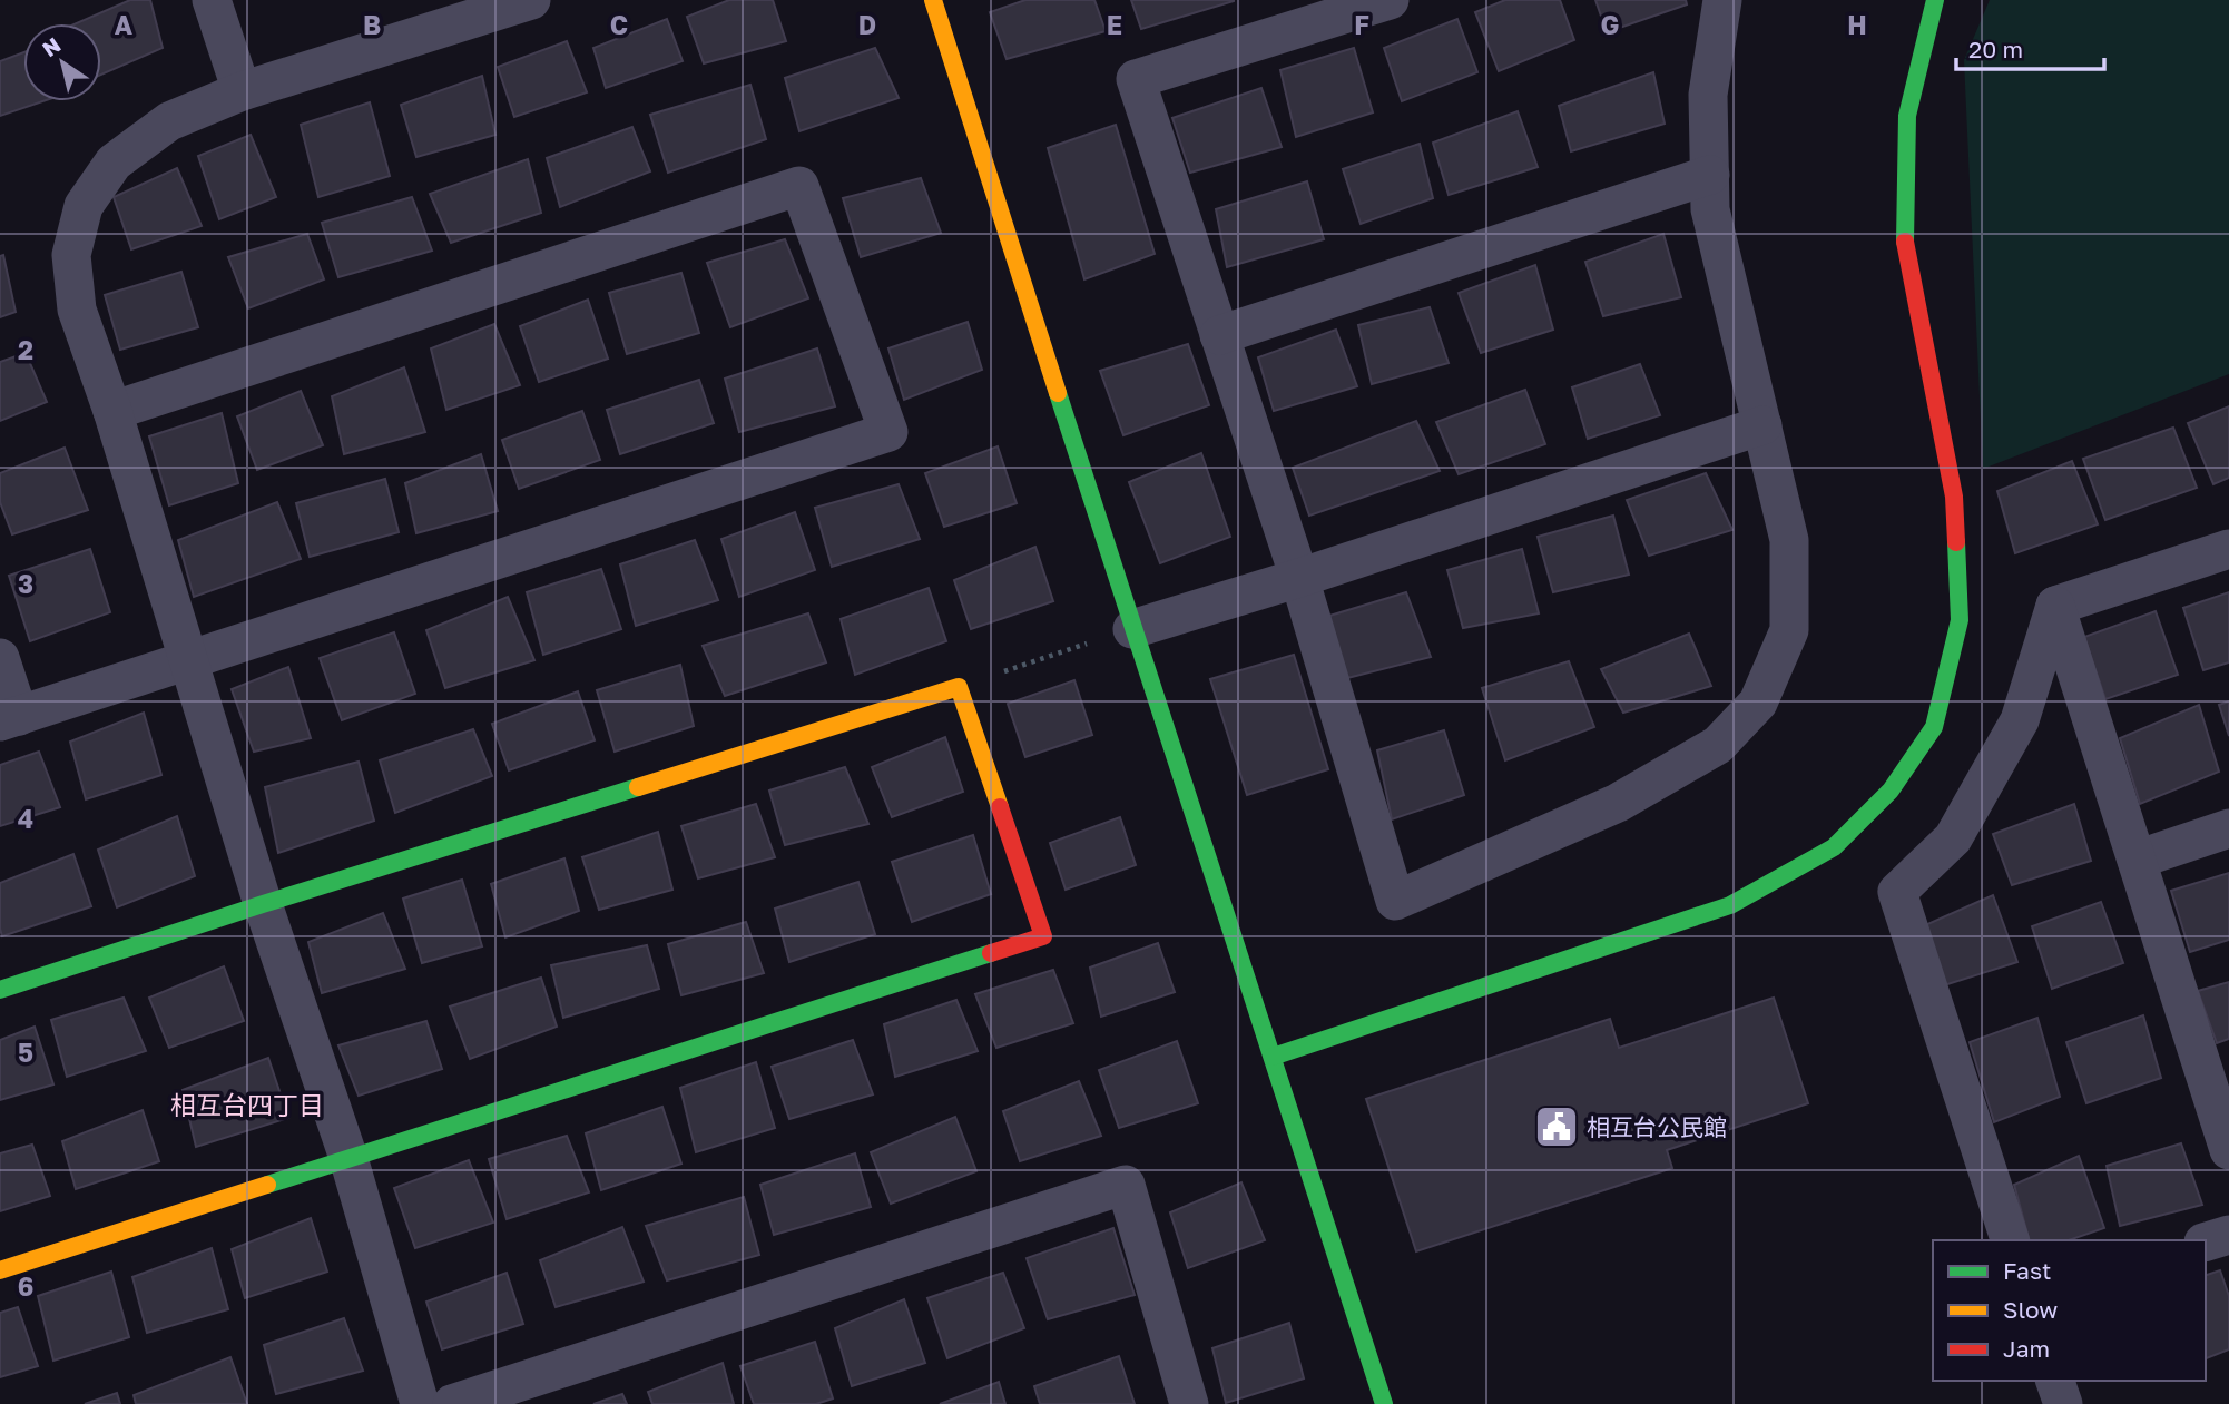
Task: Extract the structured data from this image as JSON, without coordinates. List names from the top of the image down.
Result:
{
  "districts": ["相互台四丁目"],
  "places": {
    "public building": ["相互台公民館"]
  },
  "legend": ["Fast", "Slow", "Jam"],
  "scale_bar": "20 m",
  "north": "top left",
  "grid": {
    "columns": [
      "A",
      "B",
      "C",
      "D",
      "E",
      "F",
      "G",
      "H"
    ],
    "rows": [
      "2",
      "3",
      "4",
      "5",
      "6"
    ]
  }
}
